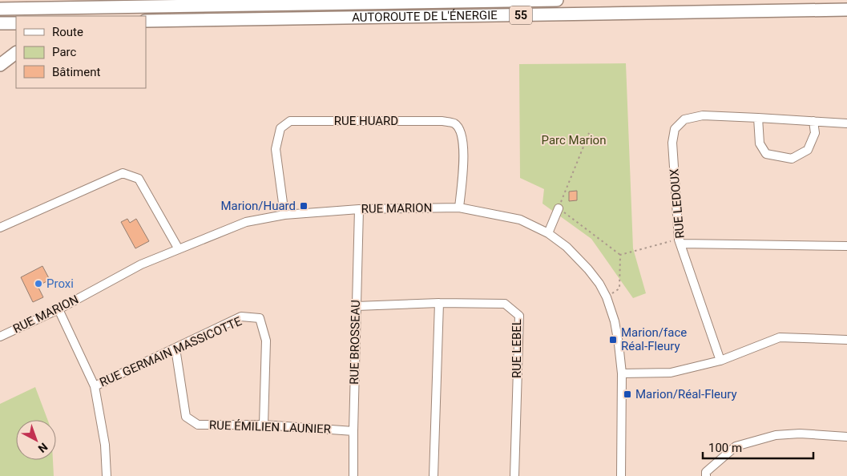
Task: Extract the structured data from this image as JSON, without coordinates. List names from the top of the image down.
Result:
{
  "streets": {
    "highway": ["55", "AUTOROUTE DE L'ÉNERGIE"],
    "street": [
      "RUE HUARD",
      "RUE LEDOUX",
      "RUE MARION",
      "RUE BROSSEAU",
      "RUE LEBEL",
      "RUE GERMAIN MASSICOTTE",
      "RUE ÉMILIEN LAUNIER"
    ]
  },
  "crossings": [
    ["RUE HUARD", "RUE MARION"],
    ["RUE MARION", "RUE BROSSEAU"],
    ["RUE BROSSEAU", "RUE LEBEL"],
    ["RUE BROSSEAU", "RUE ÉMILIEN LAUNIER"],
    ["RUE GERMAIN MASSICOTTE", "RUE ÉMILIEN LAUNIER"]
  ],
  "parks": ["Parc Marion"],
  "places": {
    "transit": ["Marion/Huard", "Marion/face Réal-Fleury", "Marion/Réal-Fleury"],
    "other": ["Proxi"]
  },
  "legend": ["Route", "Parc", "Bâtiment"],
  "scale_bar": "100 m",
  "north": "bottom right"
}
